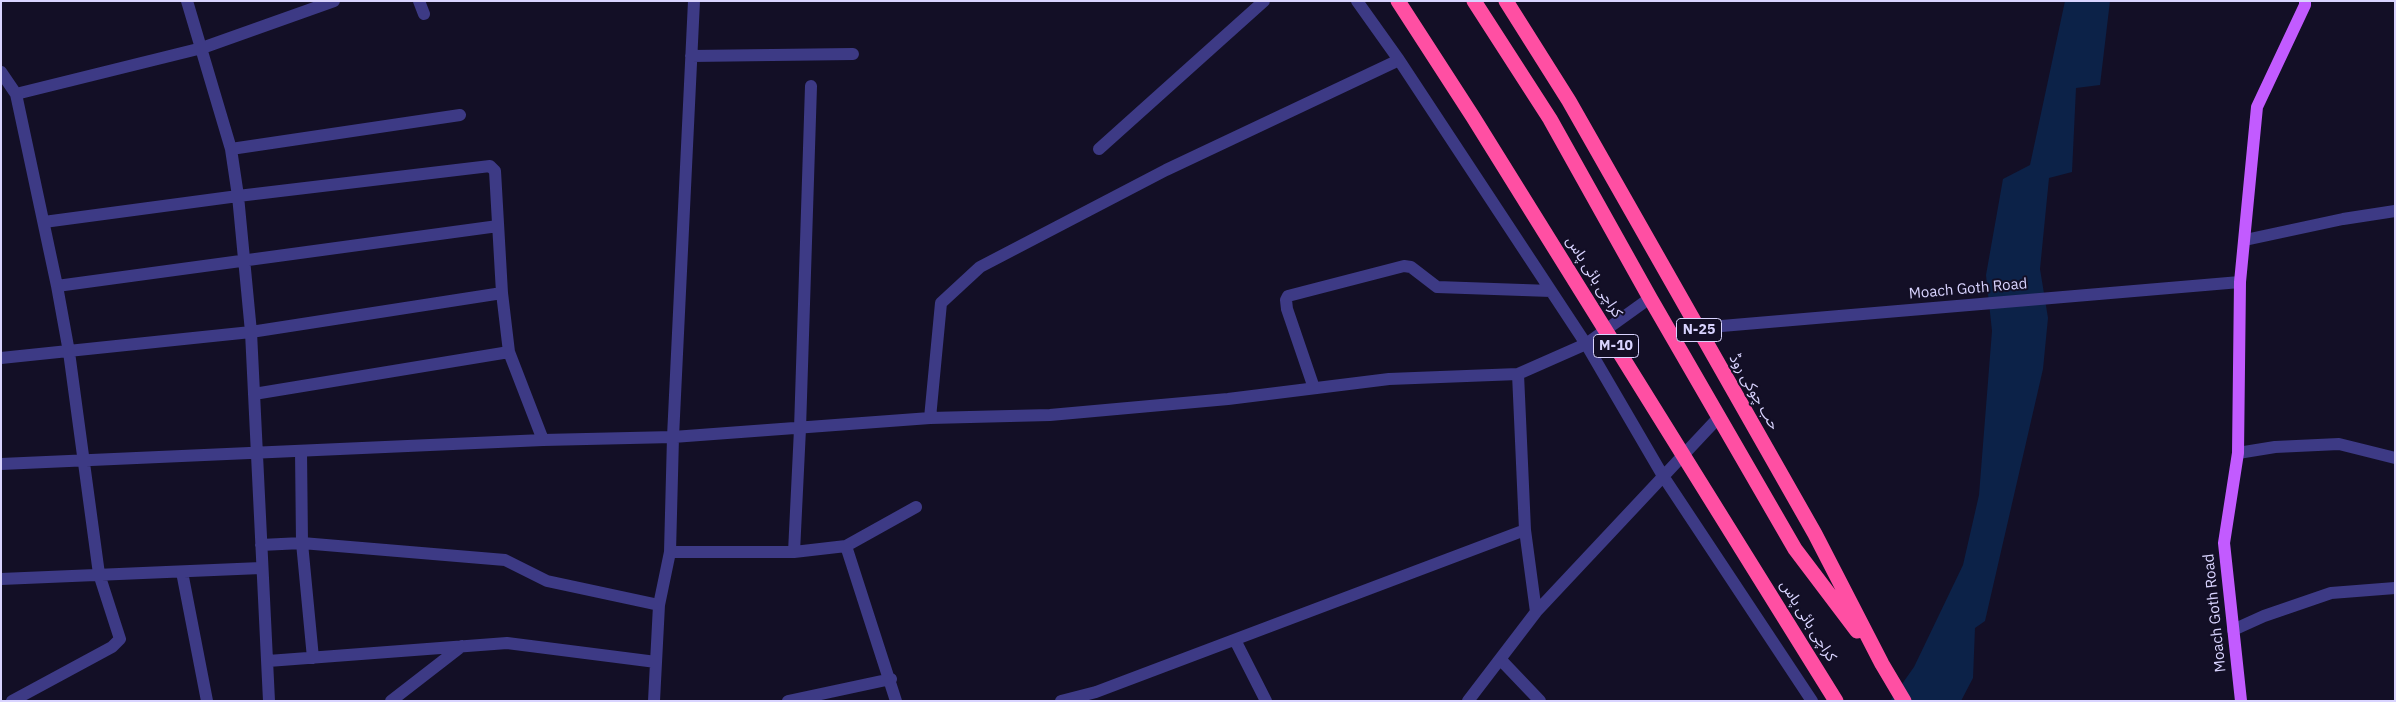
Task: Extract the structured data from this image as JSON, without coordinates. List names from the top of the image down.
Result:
{
  "streets": {
    "highway": [
      "کراچی بائی پاس",
      "N-25",
      "M-10",
      "حب چوکی روڈ"
    ],
    "main road": ["Moach Goth Road"]
  },
  "crossings": [
    ["Moach Goth Road", "حب چوکی روڈ"]
  ]
}
